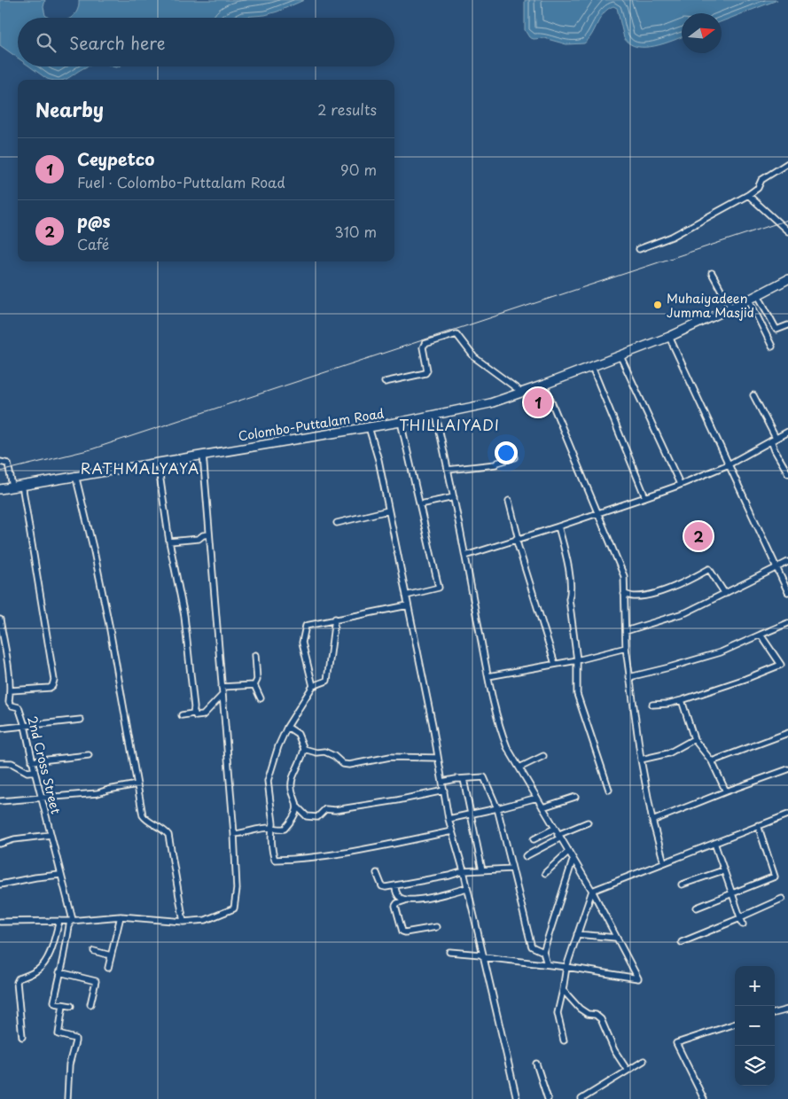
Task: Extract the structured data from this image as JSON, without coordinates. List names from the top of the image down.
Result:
{
  "streets": {
    "highway": ["Colombo-Puttalam Road"],
    "street": ["2nd Cross Street"]
  },
  "districts": ["THILLAIYADI", "RATHMALYAYA"],
  "places": ["Muhaiyadeen Jumma Masjid"],
  "north": "right",
  "page": {
    "search": "Search here",
    "heading": ["Nearby", "2 results"],
    "list": [
      {
        "mark": "1",
        "name": "Ceypetco",
        "note": "Fuel · Colombo-Puttalam Road",
        "value": "90 m"
      },
      {
        "mark": "2",
        "name": "p@s",
        "note": "Café",
        "value": "310 m"
      }
    ],
    "pins": ["1", "2"],
    "map_buttons": ["+", "−"]
  }
}
